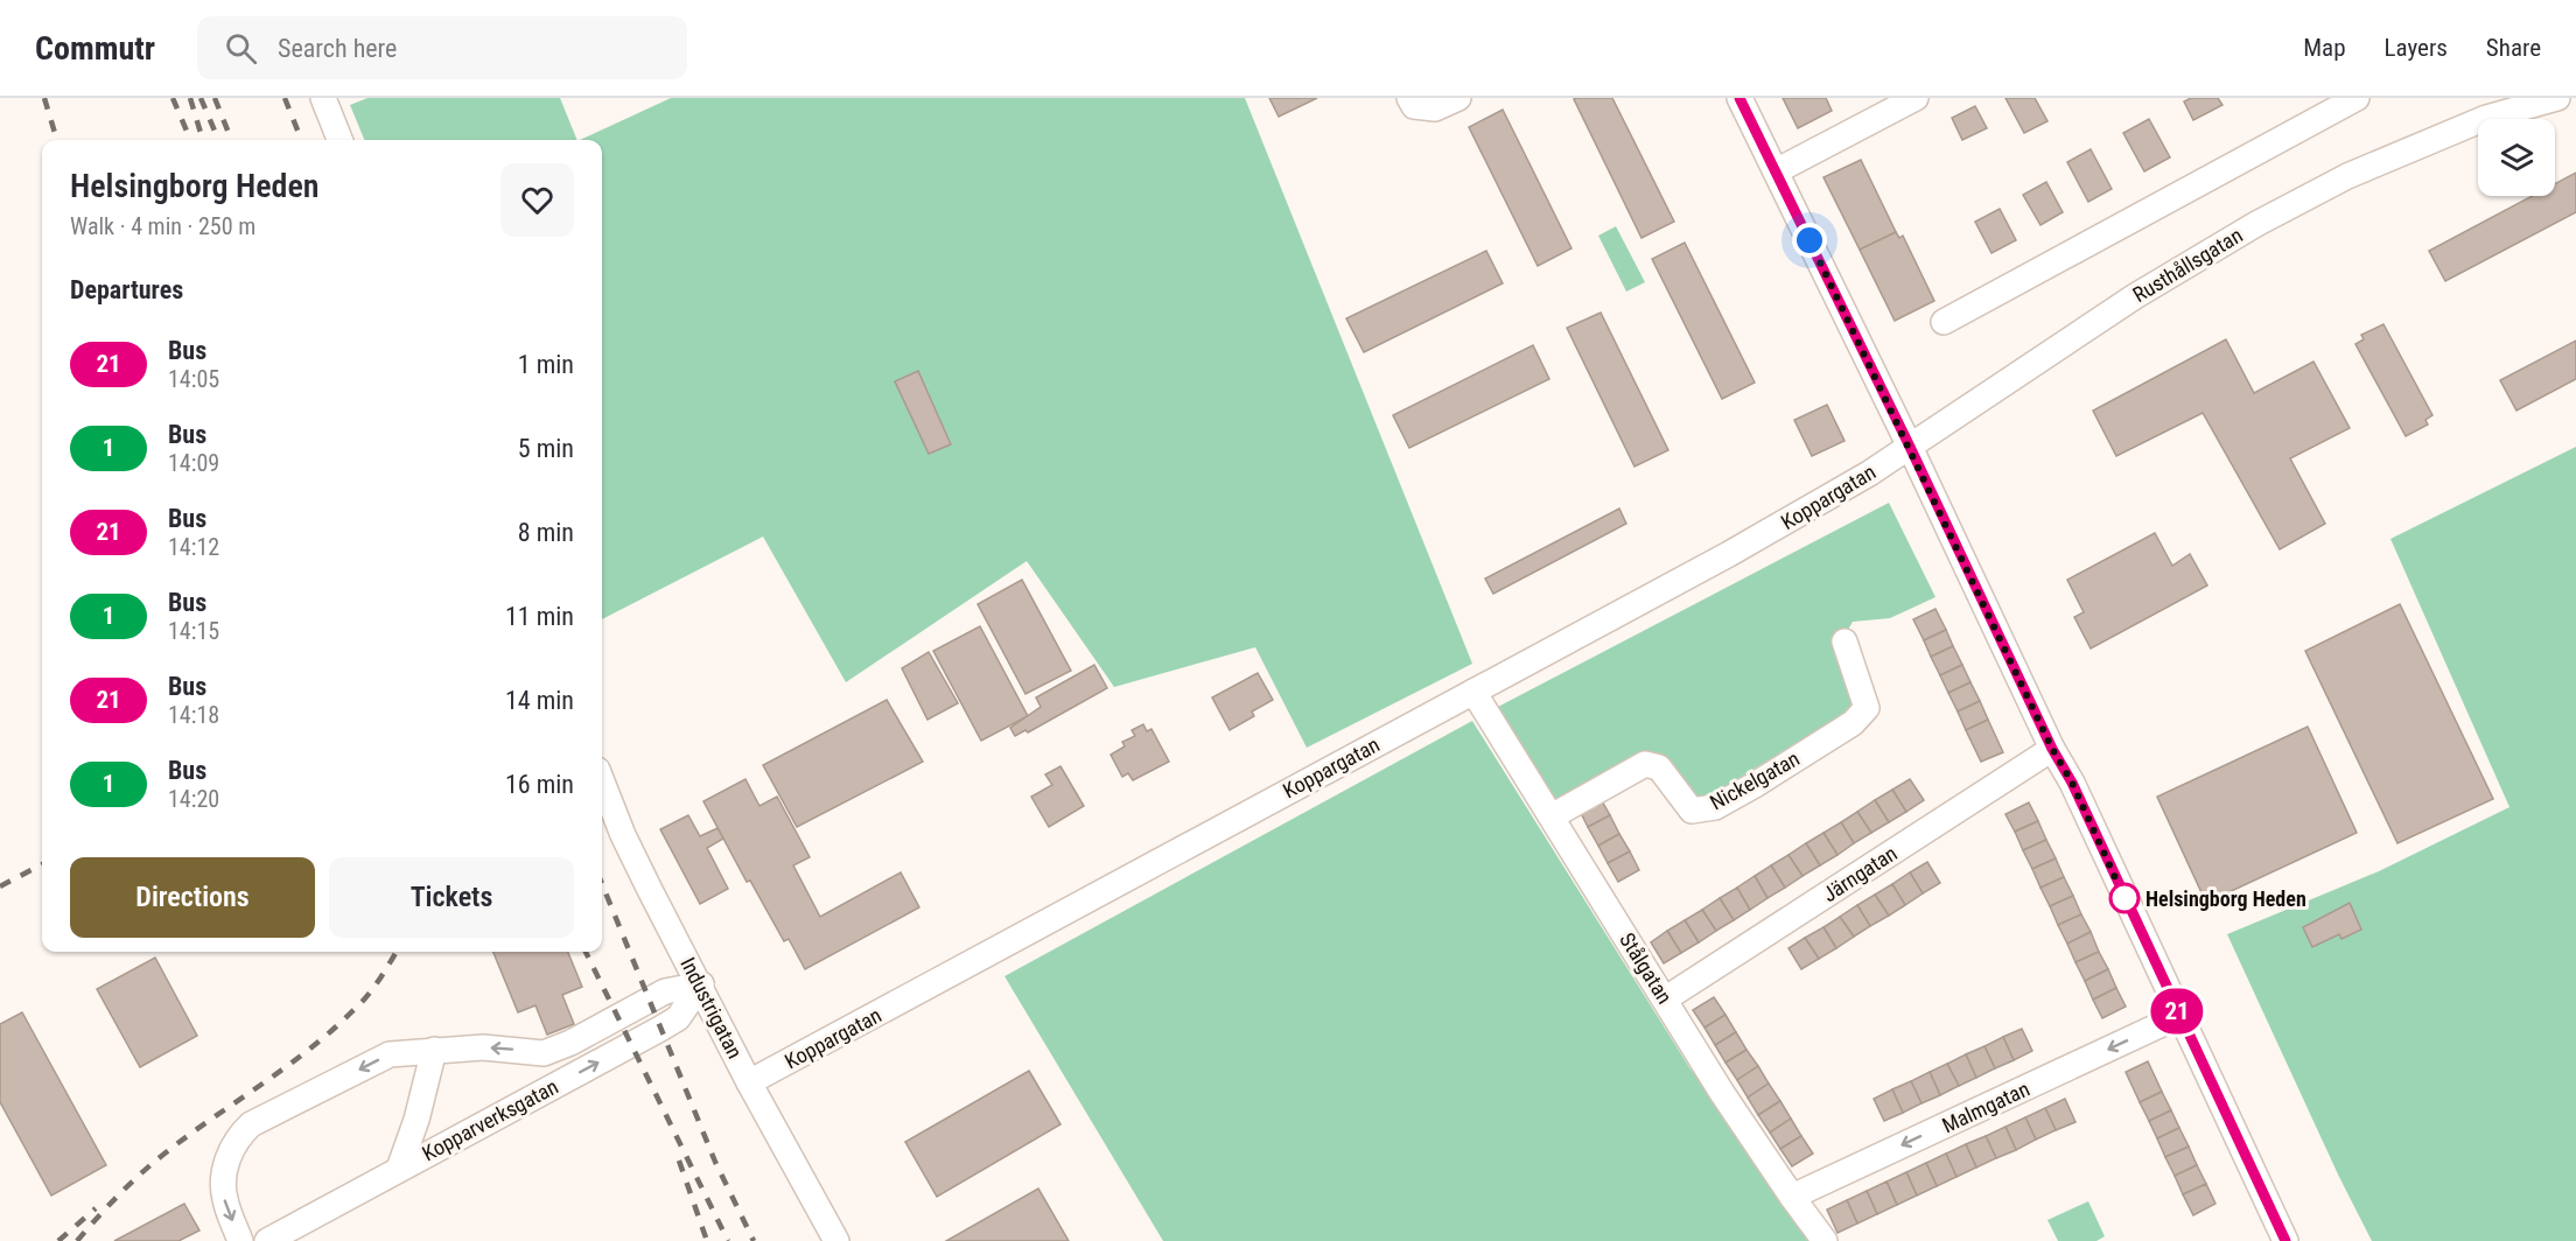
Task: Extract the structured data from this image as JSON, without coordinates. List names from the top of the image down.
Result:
{
  "streets": {
    "street": [
      "Rusthållsgatan",
      "Koppargatan",
      "Nickelgatan",
      "Järngatan",
      "Stålgatan",
      "Industrigatan",
      "Malmgatan",
      "Kopparverksgatan"
    ]
  },
  "crossings": [
    ["Rusthållsgatan", "Koppargatan"],
    ["Koppargatan", "Stålgatan"],
    ["Koppargatan", "Industrigatan"],
    ["Nickelgatan", "Stålgatan"],
    ["Järngatan", "Stålgatan"],
    ["Stålgatan", "Malmgatan"],
    ["Industrigatan", "Kopparverksgatan"]
  ],
  "one_way": ["Malmgatan"],
  "places": ["Helsingborg Heden"],
  "lines": ["bus line 21"],
  "page": {
    "header": "Commutr",
    "search": "Search here",
    "nav": ["Map", "Layers", "Share"],
    "on_map": "21",
    "heading": [
      ["Helsingborg Heden", "Walk · 4 min · 250 m"],
      "Departures"
    ],
    "list": [
      {
        "mark": "21",
        "name": "Bus",
        "note": "14:05",
        "value": "1 min"
      },
      {
        "mark": "1",
        "name": "Bus",
        "note": "14:09",
        "value": "5 min"
      },
      {
        "mark": "21",
        "name": "Bus",
        "note": "14:12",
        "value": "8 min"
      },
      {
        "mark": "1",
        "name": "Bus",
        "note": "14:15",
        "value": "11 min"
      },
      {
        "mark": "21",
        "name": "Bus",
        "note": "14:18",
        "value": "14 min"
      },
      {
        "mark": "1",
        "name": "Bus",
        "note": "14:20",
        "value": "16 min"
      }
    ],
    "buttons": ["Directions", "Tickets"]
  }
}
